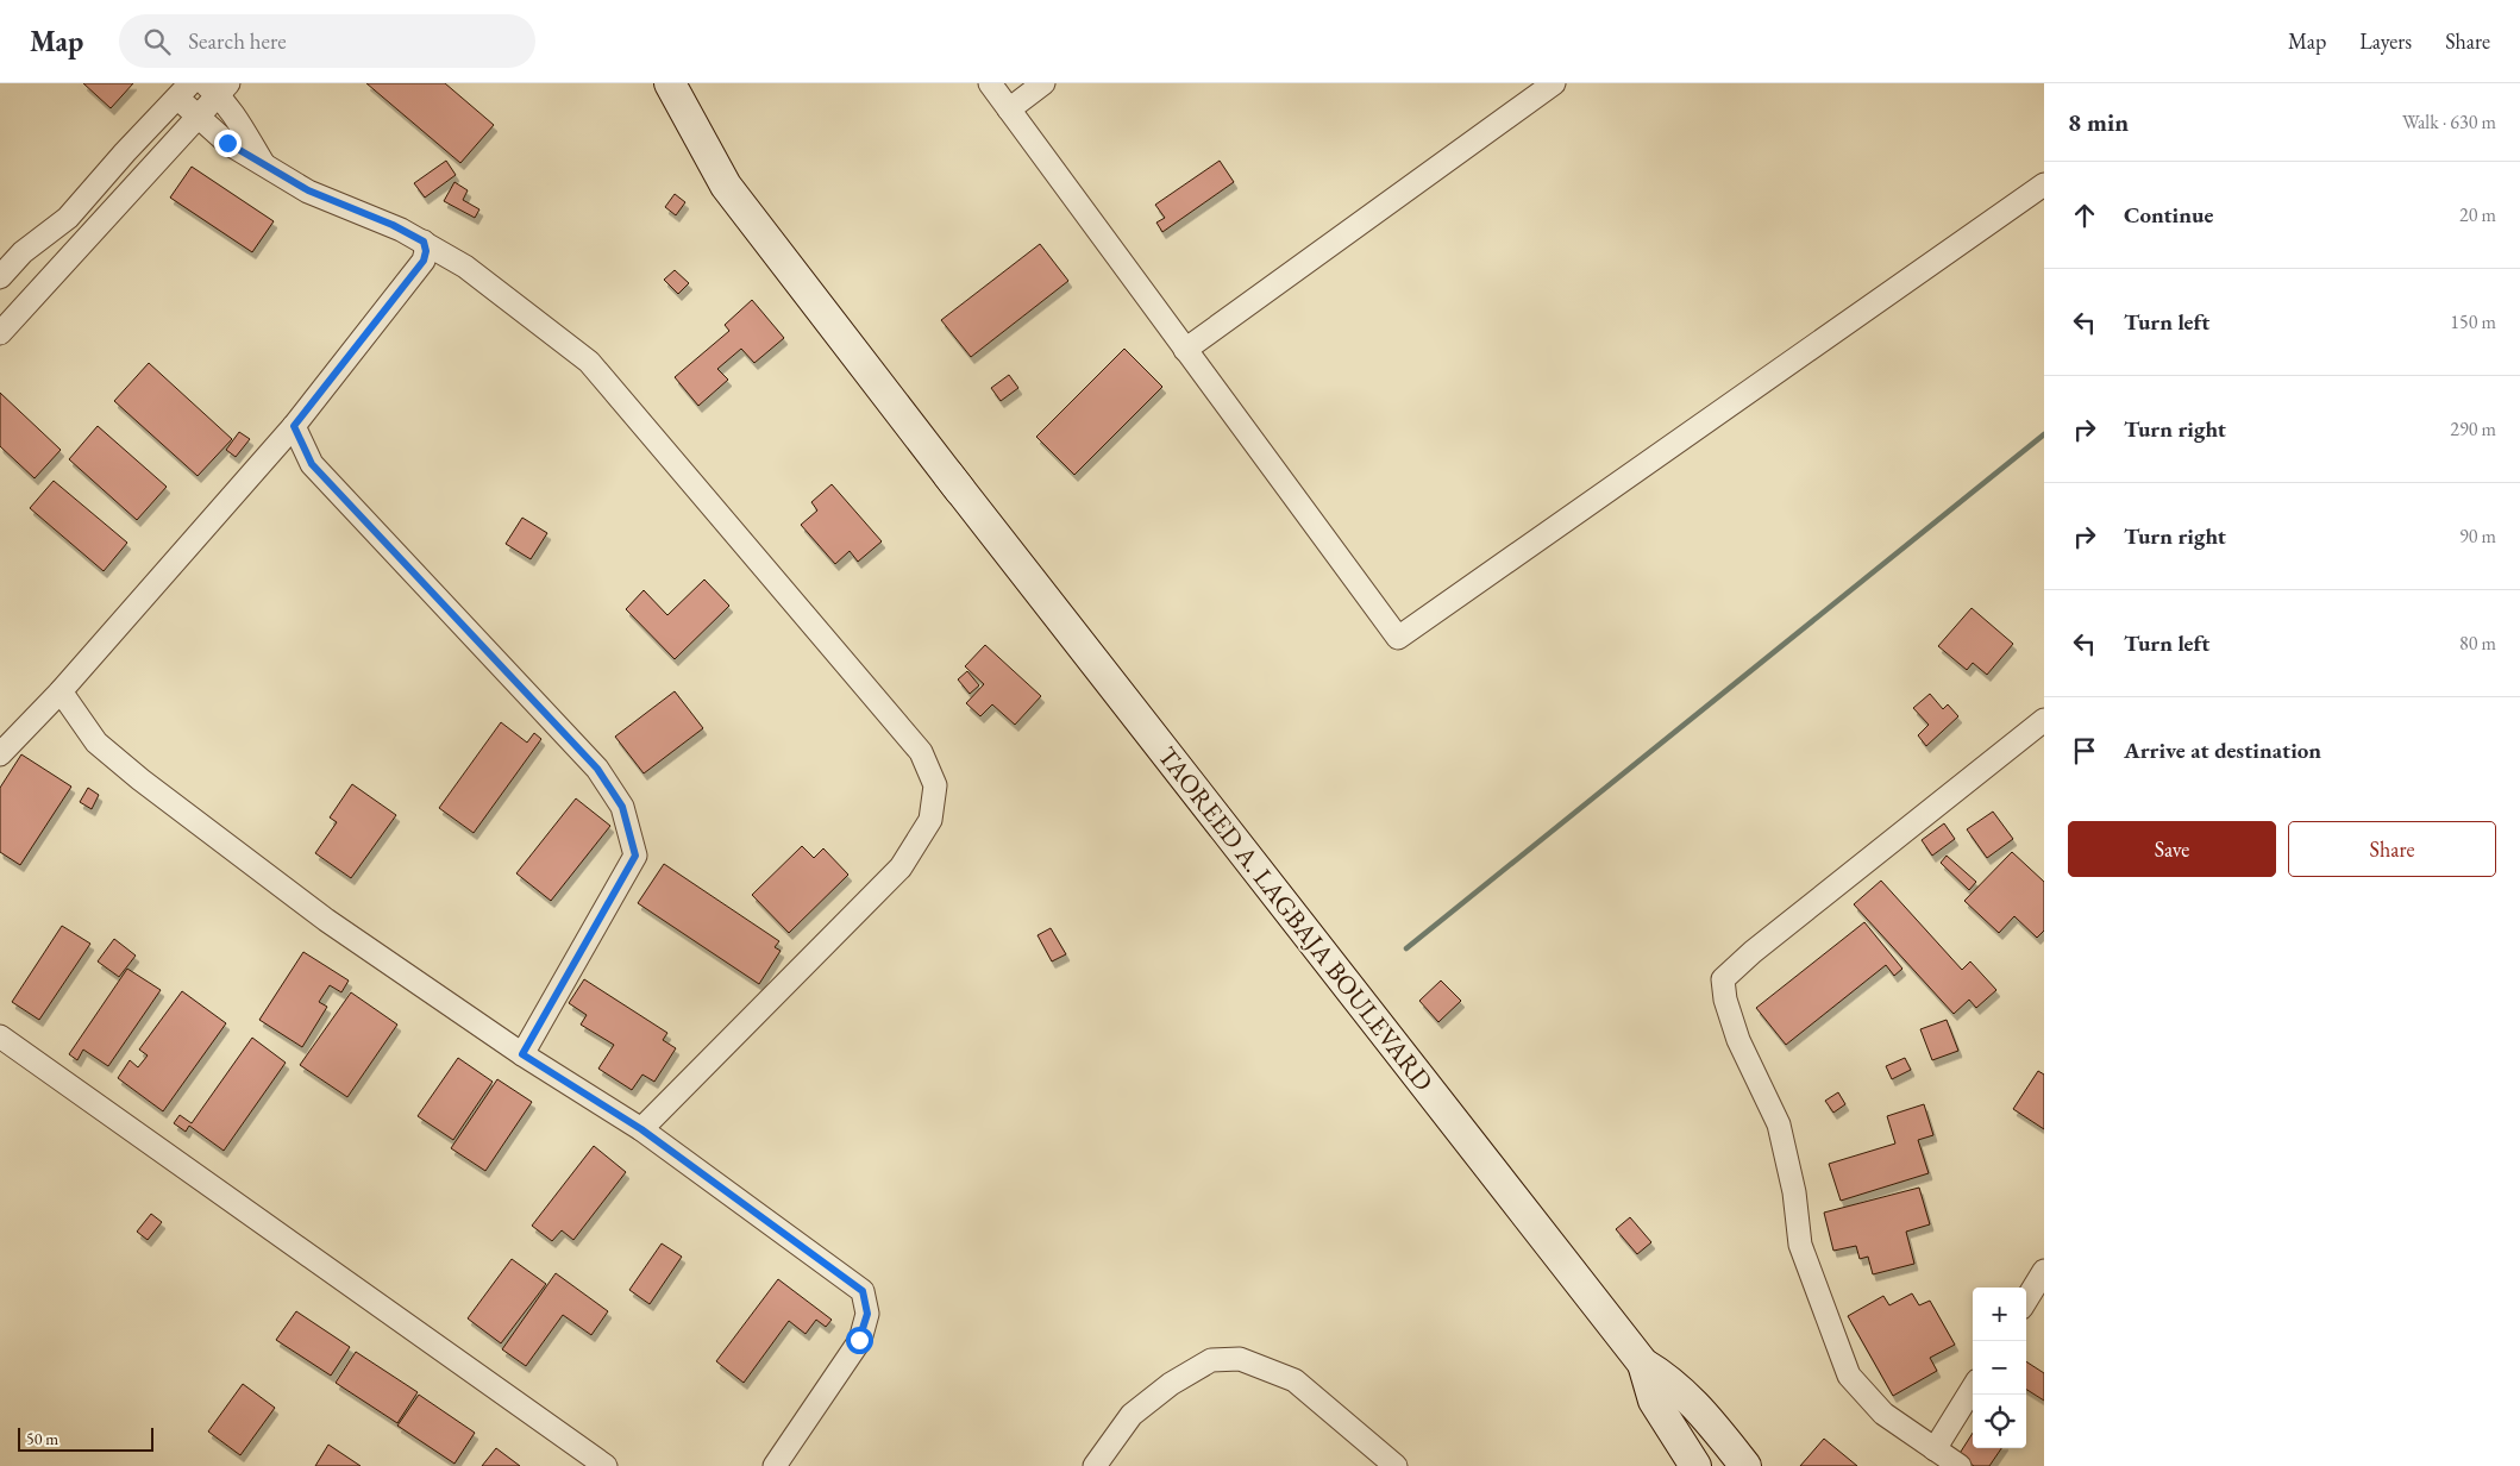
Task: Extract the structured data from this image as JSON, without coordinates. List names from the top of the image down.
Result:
{
  "streets": {
    "street": ["TAOREED A. LAGBAJA BOULEVARD"]
  },
  "scale_bar": "50 m",
  "page": {
    "header": "Map",
    "search": "Search here",
    "nav": ["Map", "Layers", "Share"],
    "heading": ["8 min", "Walk · 630 m"],
    "list": [
      ["Continue", "20 m"],
      ["Turn left", "150 m"],
      ["Turn right", "290 m"],
      ["Turn right", "90 m"],
      ["Turn left", "80 m"],
      "Arrive at destination"
    ],
    "buttons": ["Save", "Share"],
    "map_buttons": ["+", "−"],
    "scale": "50 m"
  }
}
